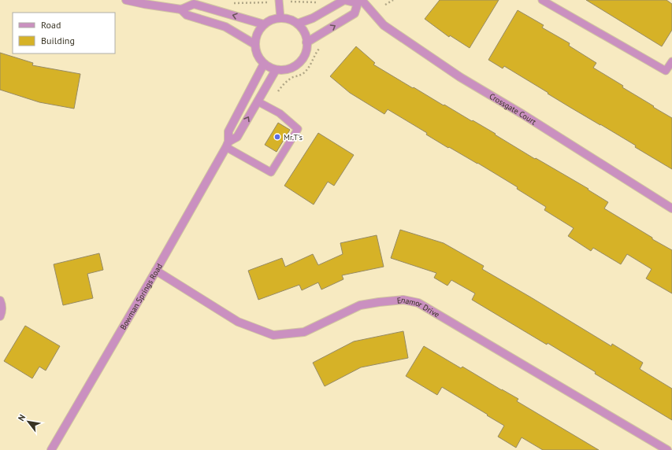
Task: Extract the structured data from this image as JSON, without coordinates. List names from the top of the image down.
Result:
{
  "streets": {
    "street": ["Crossgate Court", "Bowman Springs Road", "Enamor Drive"]
  },
  "crossings": [
    ["Bowman Springs Road", "Enamor Drive"]
  ],
  "places": ["Mr.T's"],
  "legend": ["Road", "Building"],
  "north": "top left"
}
